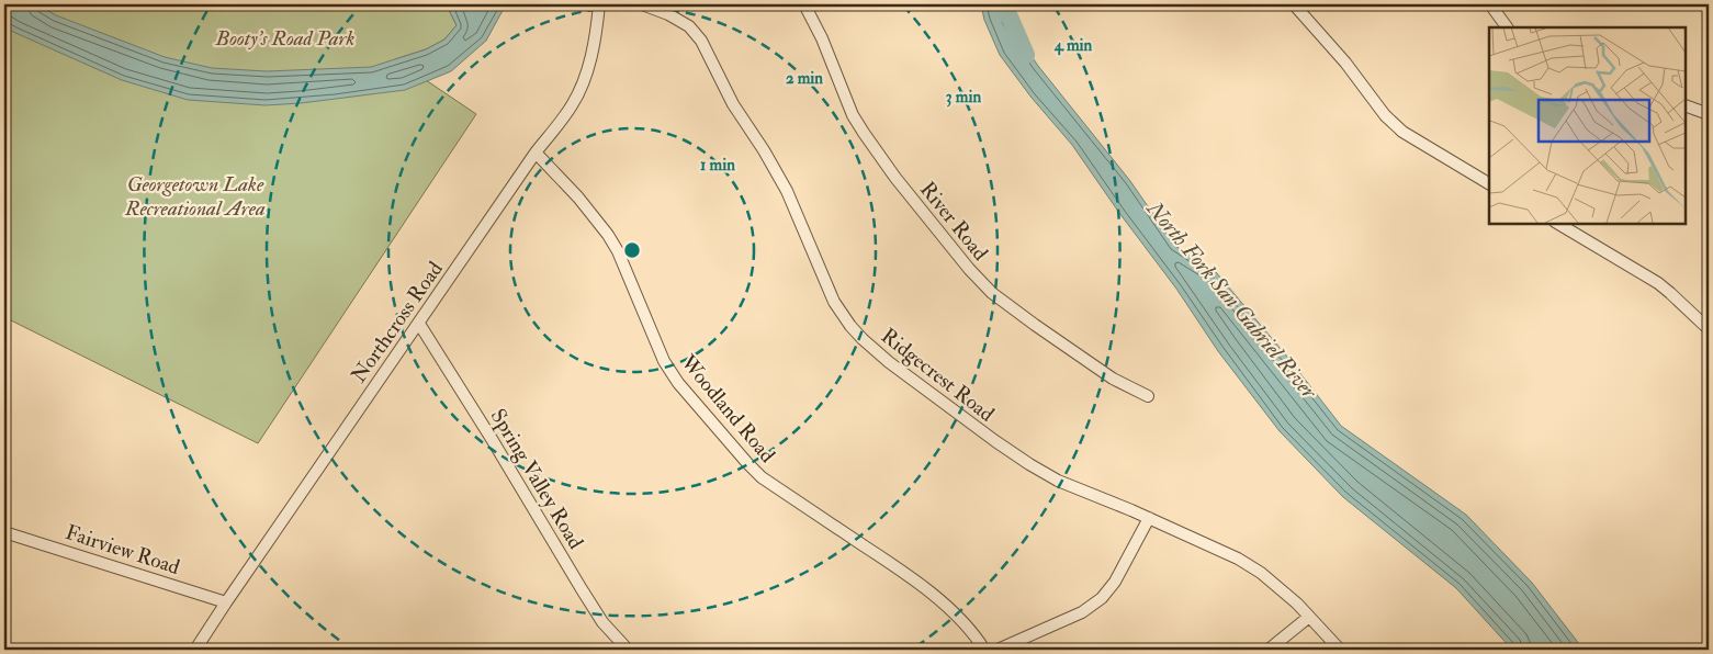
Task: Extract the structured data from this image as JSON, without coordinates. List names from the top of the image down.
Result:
{
  "streets": {
    "street": [
      "River Road",
      "Northcross Road",
      "Ridgecrest Road",
      "Woodland Road",
      "Spring Valley Road",
      "Fairview Road"
    ]
  },
  "crossings": [
    ["Northcross Road", "Woodland Road"],
    ["Northcross Road", "Spring Valley Road"],
    ["Northcross Road", "Fairview Road"]
  ],
  "water": ["North Fork San Gabriel River"],
  "parks": ["Booty's Road Park", "Georgetown Lake Recreational Area"],
  "rings": [
    "4 min",
    "2 min",
    "3 min",
    "1 min"
  ]
}
